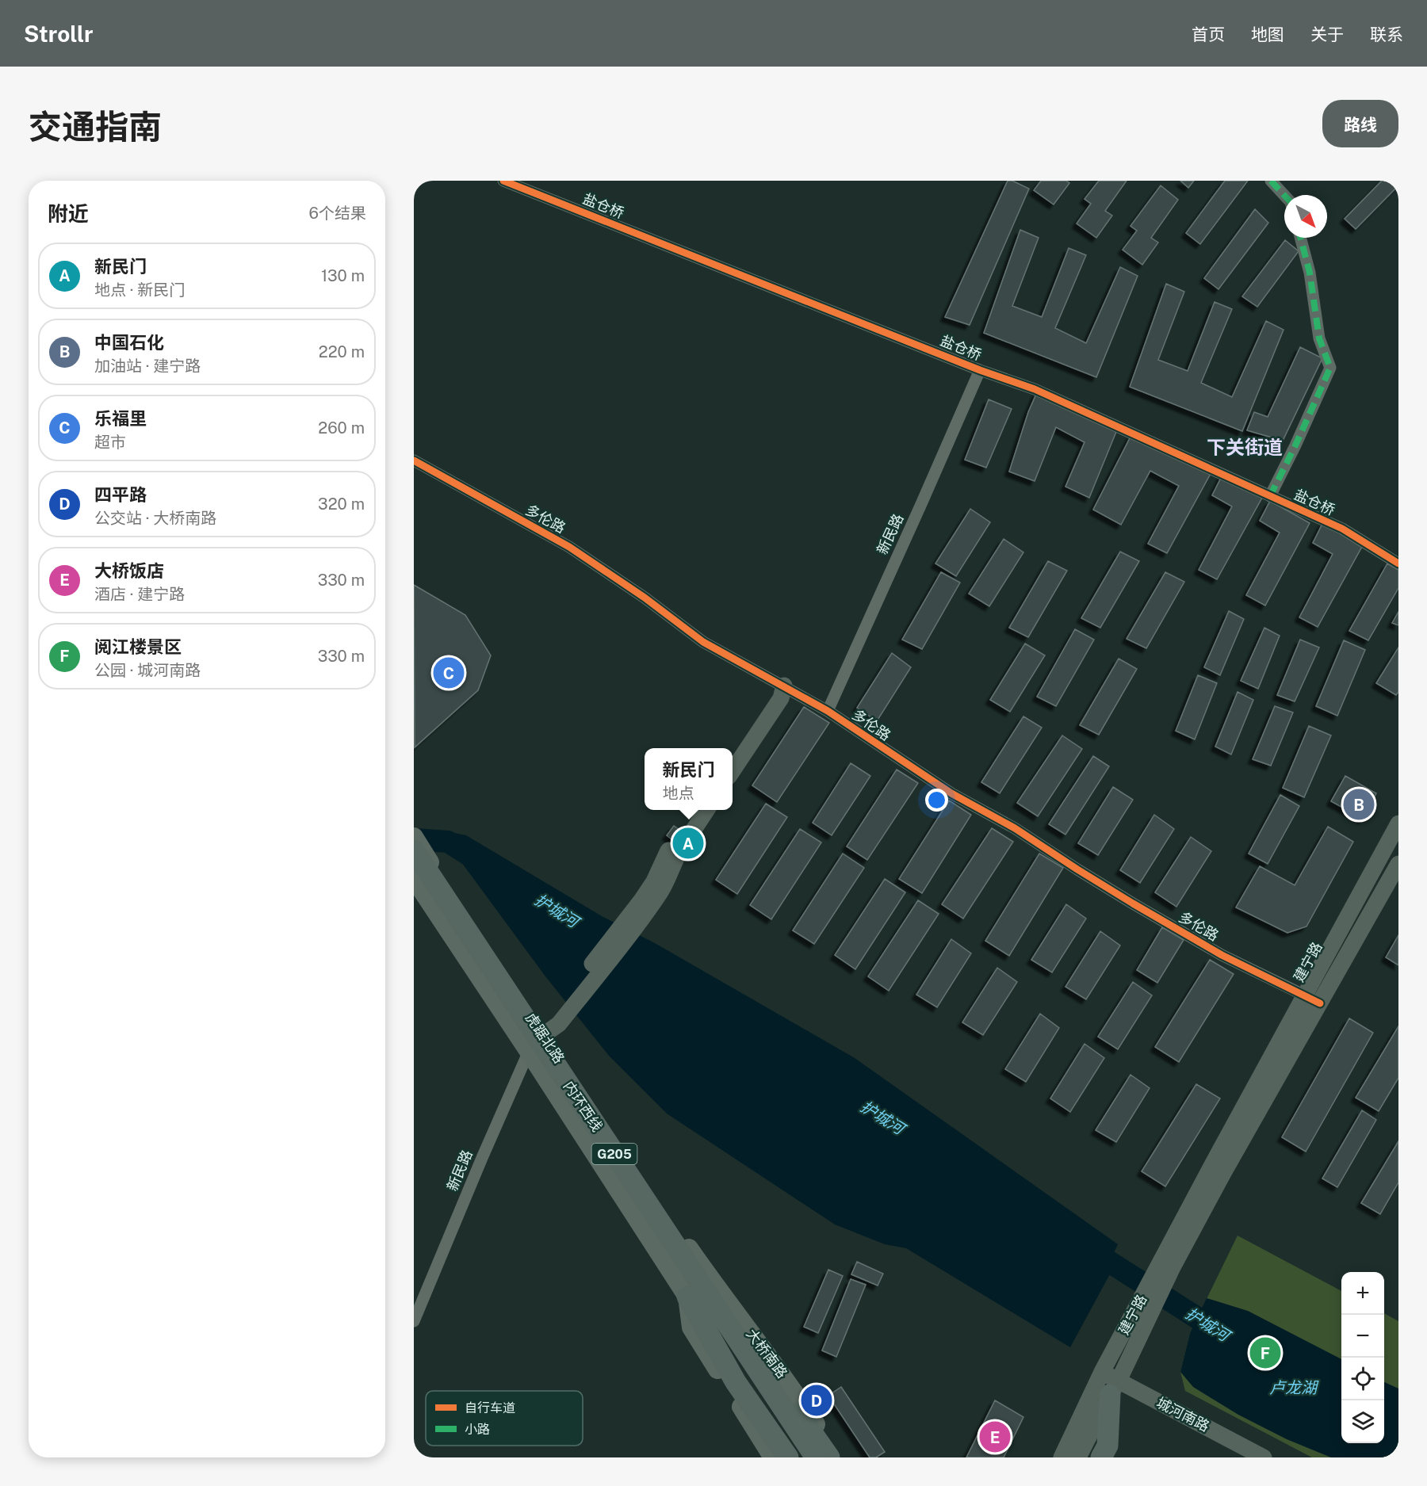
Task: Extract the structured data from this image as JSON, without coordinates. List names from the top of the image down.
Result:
{
  "streets": {
    "highway": ["内环西线", "G205"],
    "main road": [
      "建宁路",
      "虎踞北路",
      "大桥南路",
      "城河南路"
    ],
    "street": ["盐仓桥", "多伦路", "新民路"]
  },
  "crossings": [
    ["盐仓桥", "新民路"],
    ["多伦路", "新民路"],
    ["多伦路", "建宁路"],
    ["新民路", "虎踞北路"],
    ["建宁路", "城河南路"],
    ["虎踞北路", "大桥南路"]
  ],
  "districts": ["下关街道"],
  "water": ["护城河", "卢龙湖"],
  "legend": ["自行车道", "小路"],
  "north": "bottom right",
  "page": {
    "header": "Strollr",
    "nav": [
      "首页",
      "地图",
      "关于",
      "联系"
    ],
    "title": "交通指南",
    "buttons": "路线",
    "heading": ["附近", "6个结果"],
    "list": [
      {
        "mark": "A",
        "name": "新民门",
        "note": "地点 · 新民门",
        "value": "130 m"
      },
      {
        "mark": "B",
        "name": "中国石化",
        "note": "加油站 · 建宁路",
        "value": "220 m"
      },
      {
        "mark": "C",
        "name": "乐福里",
        "note": "超市",
        "value": "260 m"
      },
      {
        "mark": "D",
        "name": "四平路",
        "note": "公交站 · 大桥南路",
        "value": "320 m"
      },
      {
        "mark": "E",
        "name": "大桥饭店",
        "note": "酒店 · 建宁路",
        "value": "330 m"
      },
      {
        "mark": "F",
        "name": "阅江楼景区",
        "note": "公园 · 城河南路",
        "value": "330 m"
      }
    ],
    "pins": [
      "C",
      "B",
      "A",
      "F",
      "D",
      "E"
    ],
    "popup": ["新民门", "地点"],
    "map_buttons": ["+", "−"]
  }
}
